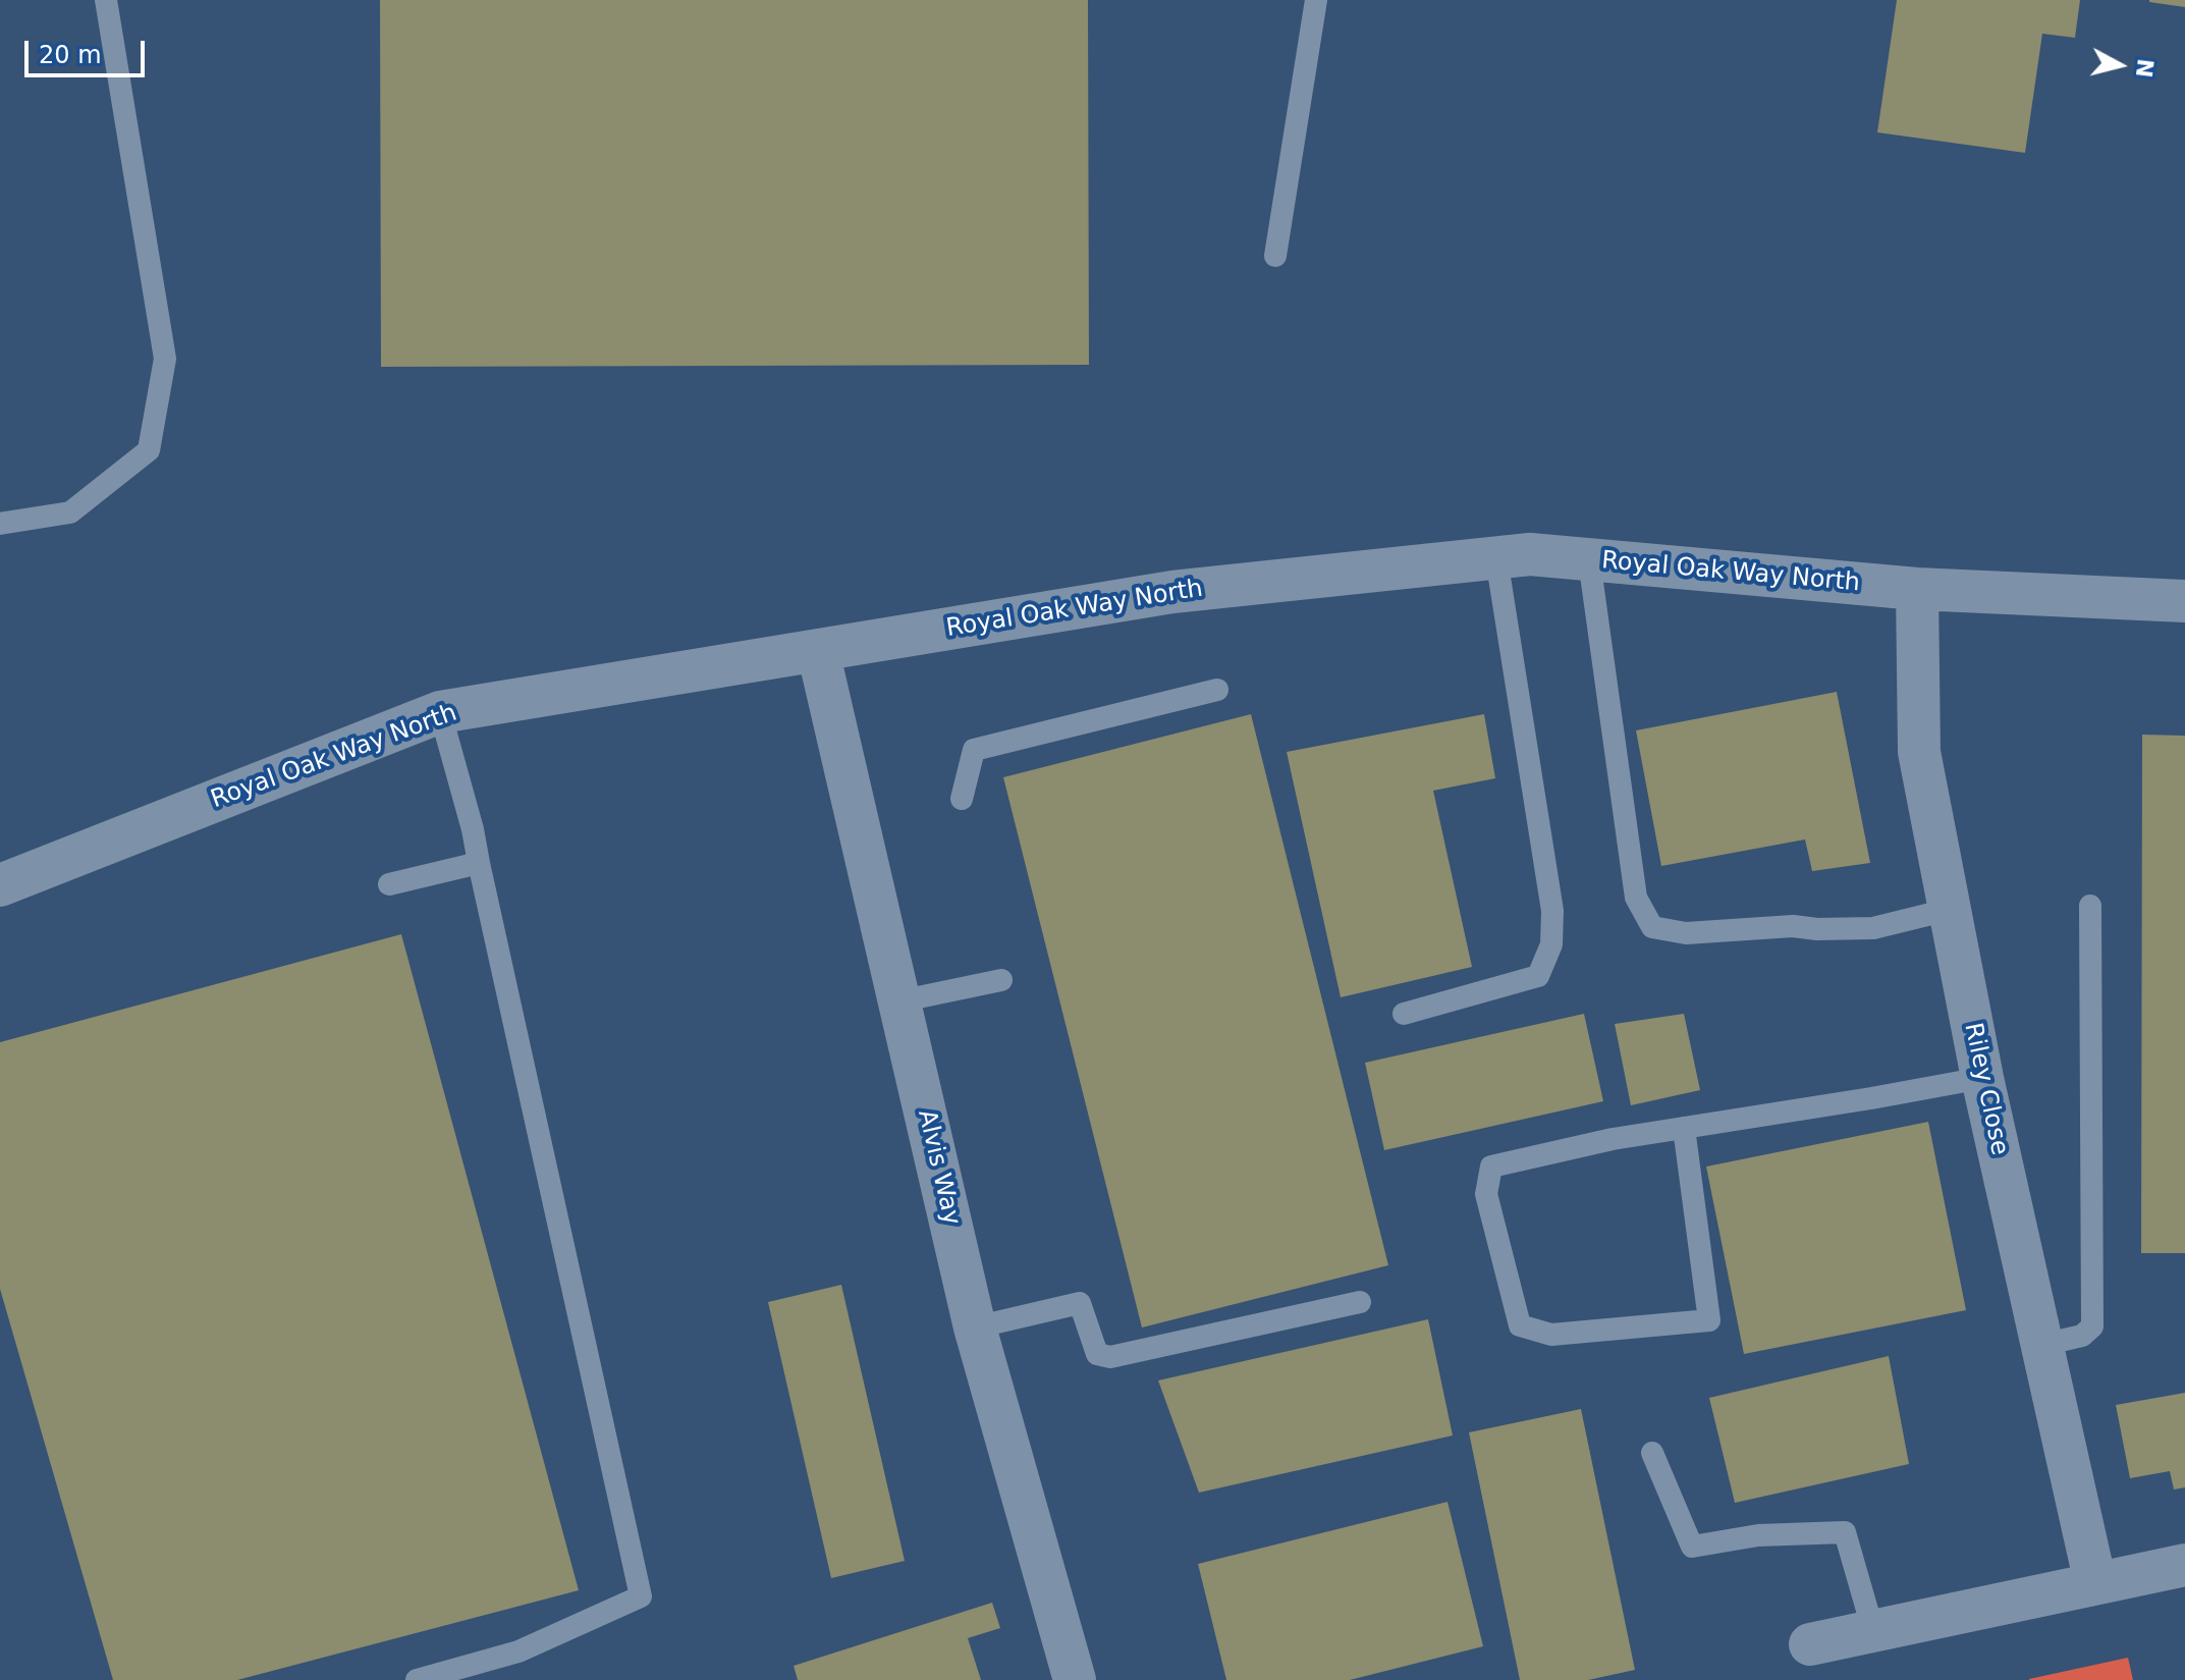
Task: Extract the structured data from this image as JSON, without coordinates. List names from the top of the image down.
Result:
{
  "streets": {
    "street": ["Royal Oak Way North", "Riley Close", "Alvis Way"]
  },
  "crossings": [
    ["Royal Oak Way North", "Riley Close"],
    ["Royal Oak Way North", "Alvis Way"]
  ],
  "scale_bar": "20 m",
  "north": "right"
}
